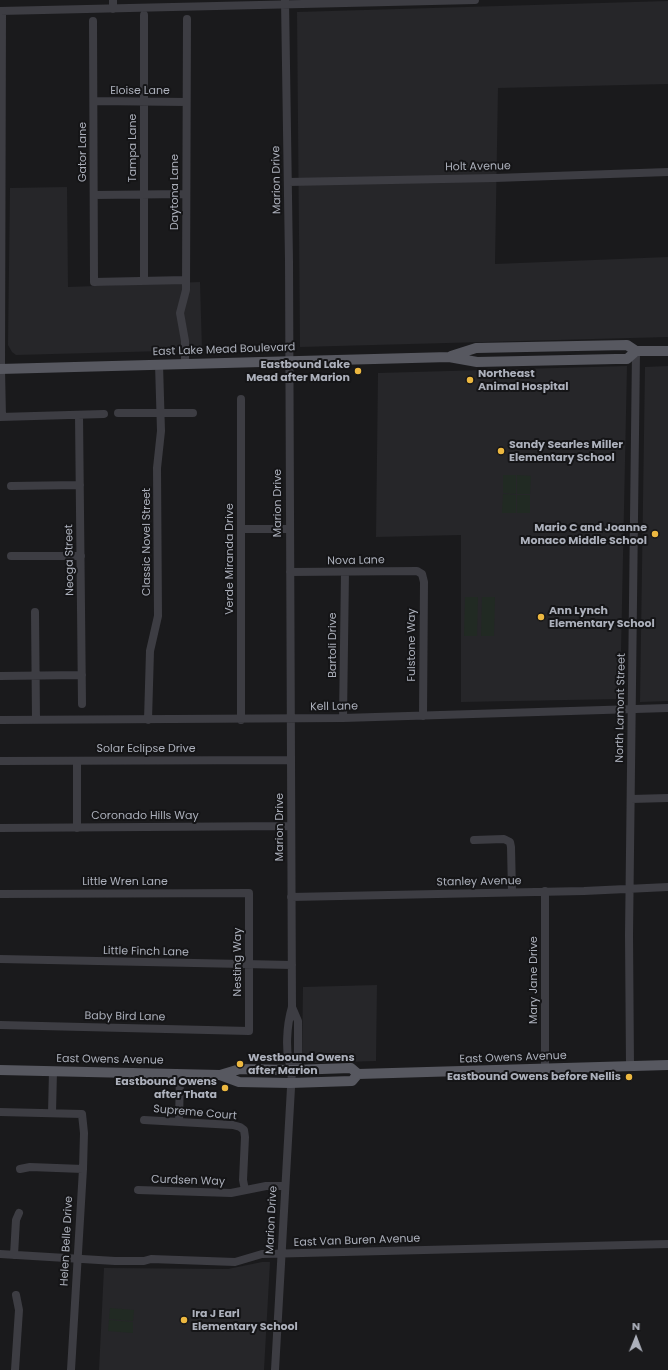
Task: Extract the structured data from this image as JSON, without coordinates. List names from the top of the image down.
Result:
{
  "streets": {
    "main road": ["East Lake Mead Boulevard", "East Owens Avenue"],
    "street": [
      "Eloise Lane",
      "Tampa Lane",
      "Gator Lane",
      "Holt Avenue",
      "Marion Drive",
      "Daytona Lane",
      "Classic Novel Street",
      "Verde Miranda Drive",
      "Neoga Street",
      "Nova Lane",
      "Bartoli Drive",
      "Fulstone Way",
      "Kell Lane",
      "North Lamont Street",
      "Solar Eclipse Drive",
      "Coronado Hills Way",
      "Little Wren Lane",
      "Stanley Avenue",
      "Little Finch Lane",
      "Nesting Way",
      "Mary Jane Drive",
      "Baby Bird Lane",
      "Supreme Court",
      "Curdsen Way",
      "Helen Belle Drive",
      "East Van Buren Avenue"
    ]
  },
  "crossings": [
    ["Eloise Lane", "Tampa Lane"],
    ["Eloise Lane", "Gator Lane"],
    ["Eloise Lane", "Daytona Lane"],
    ["Tampa Lane", "Gator Lane"],
    ["Holt Avenue", "Marion Drive"],
    ["Marion Drive", "East Lake Mead Boulevard"],
    ["Marion Drive", "Nova Lane"],
    ["Marion Drive", "Kell Lane"],
    ["Marion Drive", "Solar Eclipse Drive"],
    ["Marion Drive", "Coronado Hills Way"],
    ["Marion Drive", "Stanley Avenue"],
    ["Marion Drive", "Little Finch Lane"],
    ["Marion Drive", "East Owens Avenue"],
    ["Marion Drive", "Curdsen Way"],
    ["Marion Drive", "East Van Buren Avenue"],
    ["Daytona Lane", "East Lake Mead Boulevard"],
    ["East Lake Mead Boulevard", "Classic Novel Street"],
    ["East Lake Mead Boulevard", "North Lamont Street"],
    ["Classic Novel Street", "Kell Lane"],
    ["Verde Miranda Drive", "Kell Lane"],
    ["Nova Lane", "Bartoli Drive"],
    ["Nova Lane", "Fulstone Way"],
    ["Bartoli Drive", "Kell Lane"],
    ["Fulstone Way", "Kell Lane"],
    ["Kell Lane", "North Lamont Street"],
    ["North Lamont Street", "Stanley Avenue"],
    ["North Lamont Street", "East Owens Avenue"],
    ["Little Wren Lane", "Nesting Way"],
    ["Stanley Avenue", "Mary Jane Drive"],
    ["Little Finch Lane", "Nesting Way"],
    ["Nesting Way", "Baby Bird Lane"],
    ["Mary Jane Drive", "East Owens Avenue"],
    ["Supreme Court", "Curdsen Way"],
    ["Helen Belle Drive", "East Van Buren Avenue"]
  ],
  "places": [
    "Eastbound Lake Mead after Marion",
    "Northeast Animal Hospital",
    "Sandy Searles Miller Elementary School",
    "Mario C and Joanne Monaco Middle School",
    "Ann Lynch Elementary School",
    "Westbound Owens after Marion",
    "Eastbound Owens before Nellis",
    "Eastbound Owens after Thata",
    "Ira J Earl Elementary School"
  ],
  "north": "top"
}
